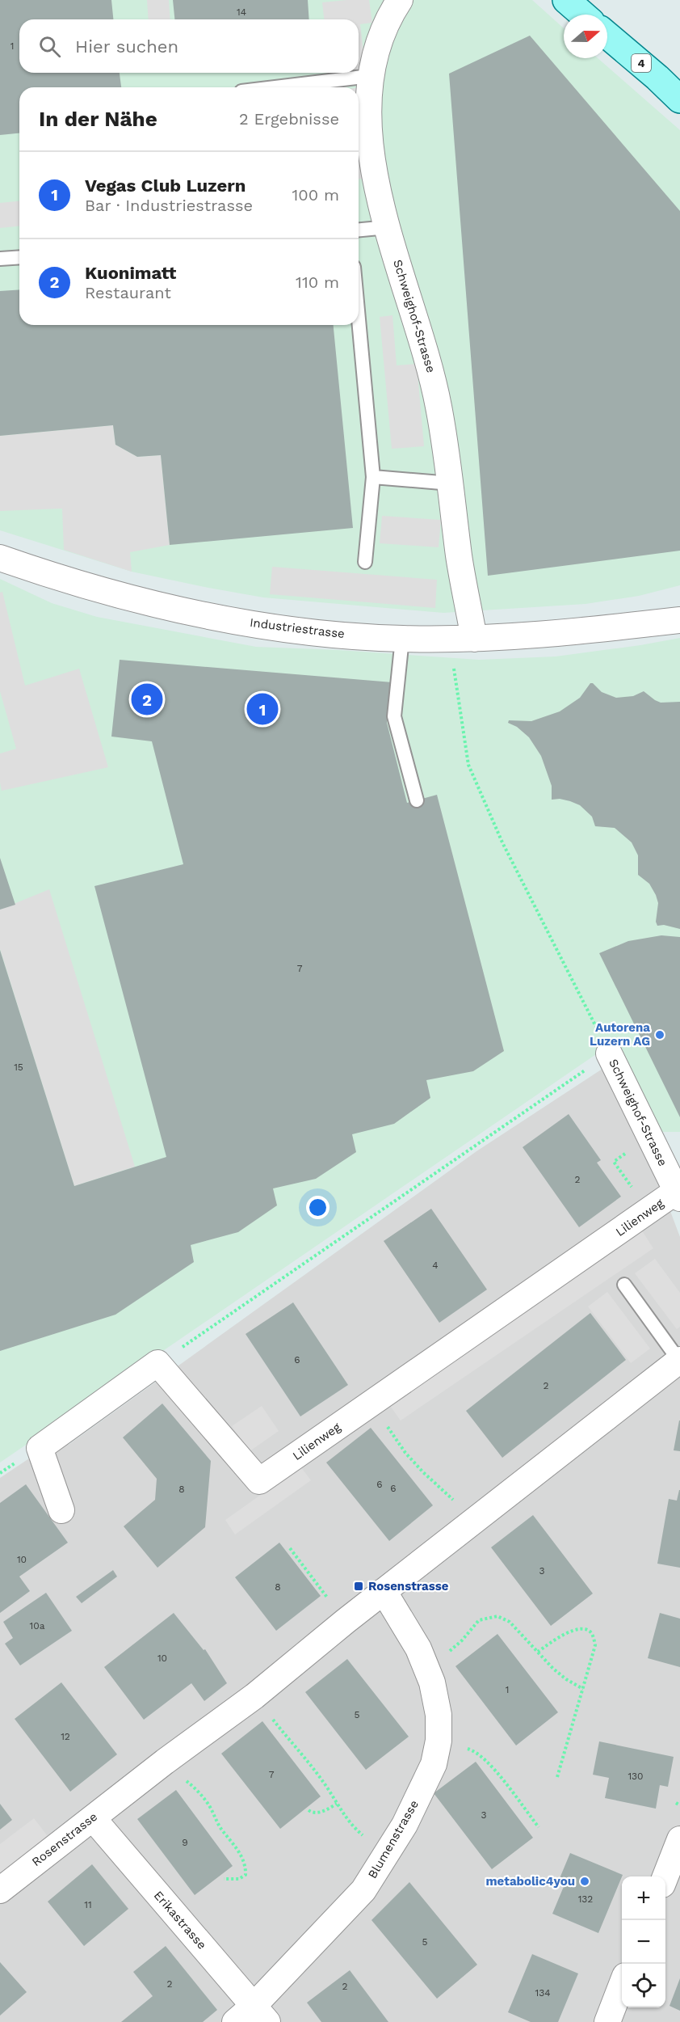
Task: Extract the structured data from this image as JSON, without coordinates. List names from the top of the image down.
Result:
{
  "streets": {
    "main road": ["4"],
    "street": [
      "Schweighof-Strasse",
      "Industriestrasse",
      "Lilienweg",
      "Rosenstrasse",
      "Blumenstrasse",
      "Erikastrasse"
    ]
  },
  "crossings": [
    ["Schweighof-Strasse", "Industriestrasse"],
    ["Schweighof-Strasse", "Lilienweg"],
    ["Rosenstrasse", "Blumenstrasse"],
    ["Rosenstrasse", "Erikastrasse"],
    ["Blumenstrasse", "Erikastrasse"]
  ],
  "places": {
    "other": ["Autorena Luzern AG", "metabolic4you"],
    "transit": ["Rosenstrasse"]
  },
  "house_numbers": [
    "14",
    "1",
    "7",
    "15",
    "2",
    "4",
    "6",
    "2",
    "6",
    "6",
    "8",
    "10",
    "3",
    "8",
    "10a",
    "10",
    "1",
    "5",
    "12",
    "7",
    "130",
    "3",
    "9",
    "132",
    "11",
    "5",
    "2",
    "2",
    "134"
  ],
  "north": "right",
  "page": {
    "search": "Hier suchen",
    "heading": ["In der Nähe", "2 Ergebnisse"],
    "list": [
      {
        "mark": "1",
        "name": "Vegas Club Luzern",
        "note": "Bar · Industriestrasse",
        "value": "100 m"
      },
      {
        "mark": "2",
        "name": "Kuonimatt",
        "note": "Restaurant",
        "value": "110 m"
      }
    ],
    "pins": ["2", "1"],
    "map_buttons": ["+", "−"]
  }
}
